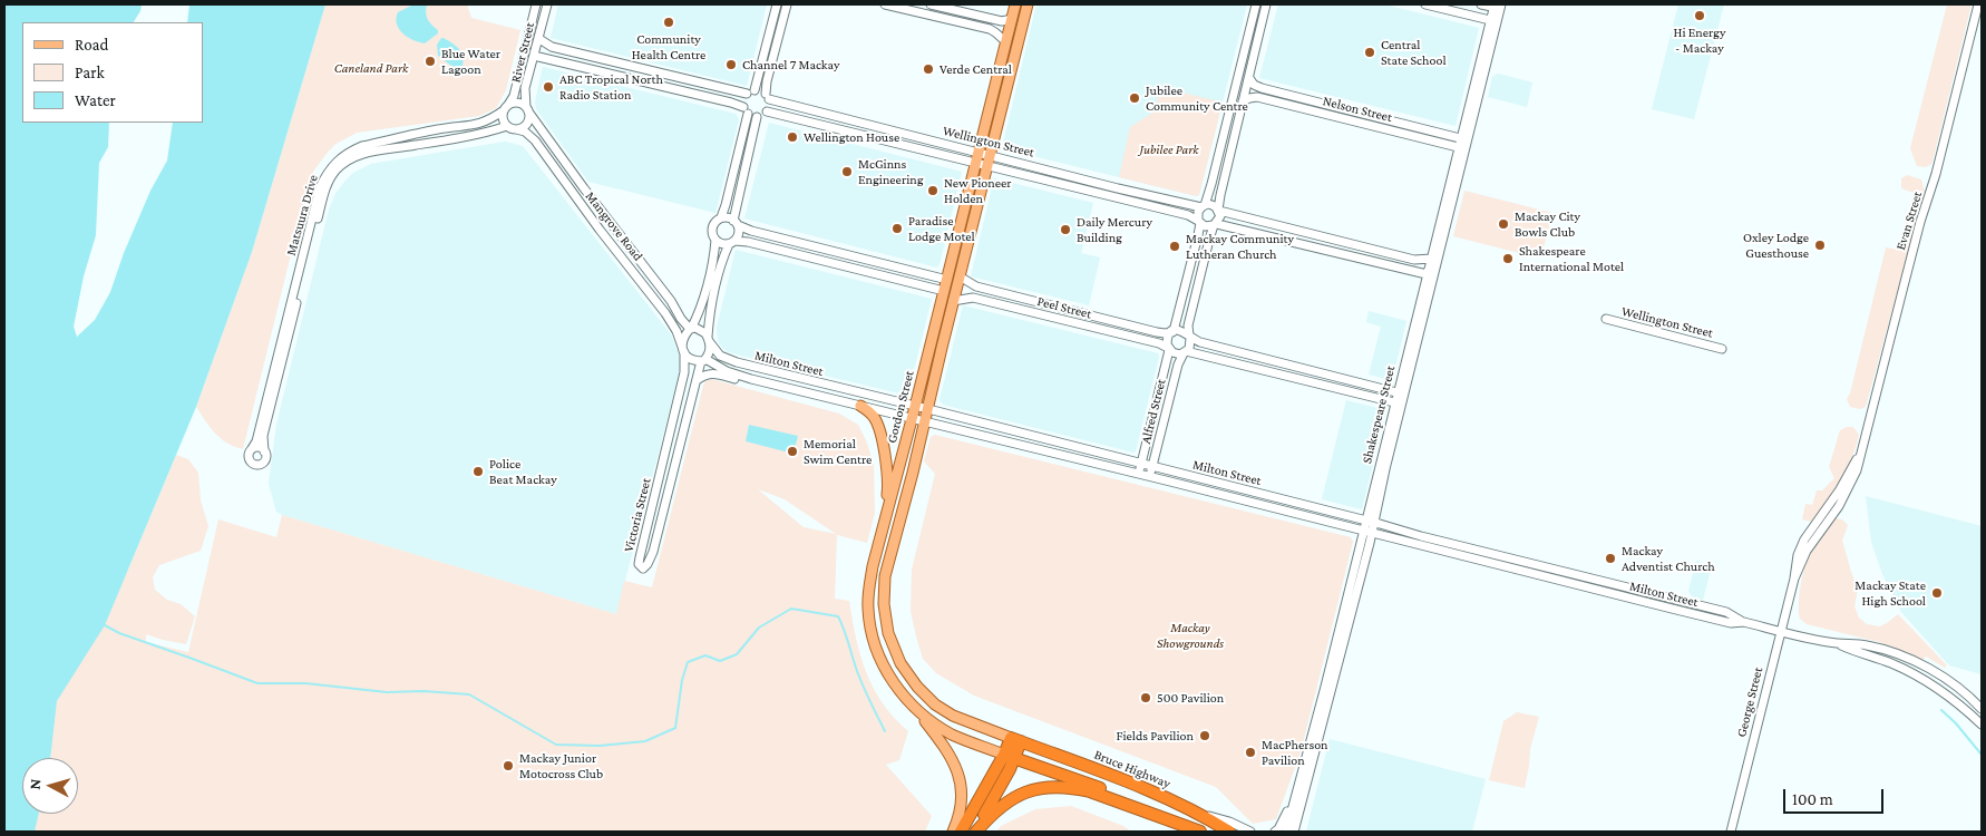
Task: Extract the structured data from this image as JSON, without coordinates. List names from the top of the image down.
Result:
{
  "streets": {
    "highway": ["Bruce Highway"],
    "main road": ["Gordon Street"],
    "street": [
      "River Street",
      "Nelson Street",
      "Wellington Street",
      "Matsuura Drive",
      "Evan Street",
      "Mangrove Road",
      "Peel Street",
      "Milton Street",
      "Alfred Street",
      "Shakespeare Street",
      "Victoria Street",
      "George Street"
    ]
  },
  "crossings": [
    ["River Street", "Matsuura Drive"],
    ["River Street", "Mangrove Road"],
    ["Nelson Street", "Shakespeare Street"],
    ["Wellington Street", "Gordon Street"],
    ["Matsuura Drive", "Mangrove Road"],
    ["Evan Street", "George Street"],
    ["Mangrove Road", "Milton Street"],
    ["Mangrove Road", "Victoria Street"],
    ["Peel Street", "Gordon Street"],
    ["Peel Street", "Alfred Street"],
    ["Milton Street", "Gordon Street"],
    ["Milton Street", "Alfred Street"],
    ["Milton Street", "Shakespeare Street"],
    ["Milton Street", "Victoria Street"],
    ["Milton Street", "George Street"],
    ["Gordon Street", "Bruce Highway"]
  ],
  "parks": ["Caneland Park", "Jubilee Park", "Mackay Showgrounds"],
  "places": [
    "Hi Energy - Mackay",
    "Community Health Centre",
    "Central State School",
    "Blue Water Lagoon",
    "Channel 7 Mackay",
    "Verde Central",
    "ABC Tropical North Radio Station",
    "Jubilee Community Centre",
    "Wellington House",
    "McGinns Engineering",
    "New Pioneer Holden",
    "Mackay City Bowls Club",
    "Paradise Lodge Motel",
    "Daily Mercury Building",
    "Oxley Lodge Guesthouse",
    "Mackay Community Lutheran Church",
    "Shakespeare International Motel",
    "Memorial Swim Centre",
    "Police Beat Mackay",
    "Mackay Adventist Church",
    "Mackay State High School",
    "500 Pavilion",
    "Fields Pavilion",
    "MacPherson Pavilion",
    "Mackay Junior Motocross Club"
  ],
  "legend": ["Road", "Park", "Water"],
  "scale_bar": "100 m",
  "north": "left"
}
